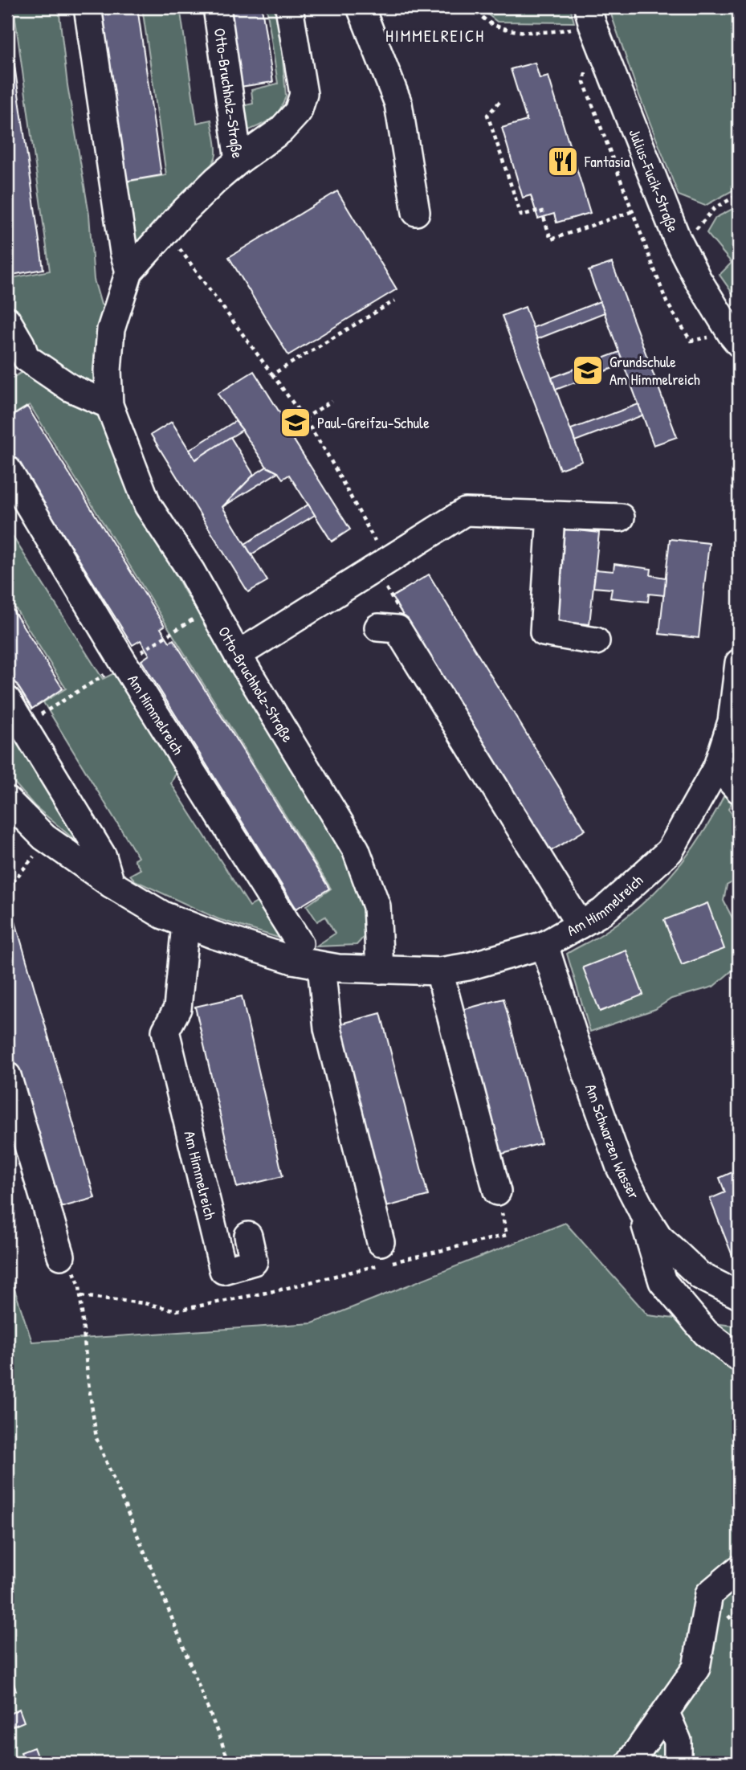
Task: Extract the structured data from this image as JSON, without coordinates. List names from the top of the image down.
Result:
{
  "streets": {
    "street": [
      "Otto-Bruchholz-Straße",
      "Julius-Fucik-Straße",
      "Am Himmelreich",
      "Am Schwarzen Wasser"
    ]
  },
  "crossings": [
    ["Otto-Bruchholz-Straße", "Am Himmelreich"],
    ["Am Himmelreich", "Am Schwarzen Wasser"]
  ],
  "districts": ["HIMMELREICH"],
  "places": {
    "restaurant": ["Fantasia"],
    "school or university": ["Grundschule Am Himmelreich", "Paul-Greifzu-Schule"]
  }
}
